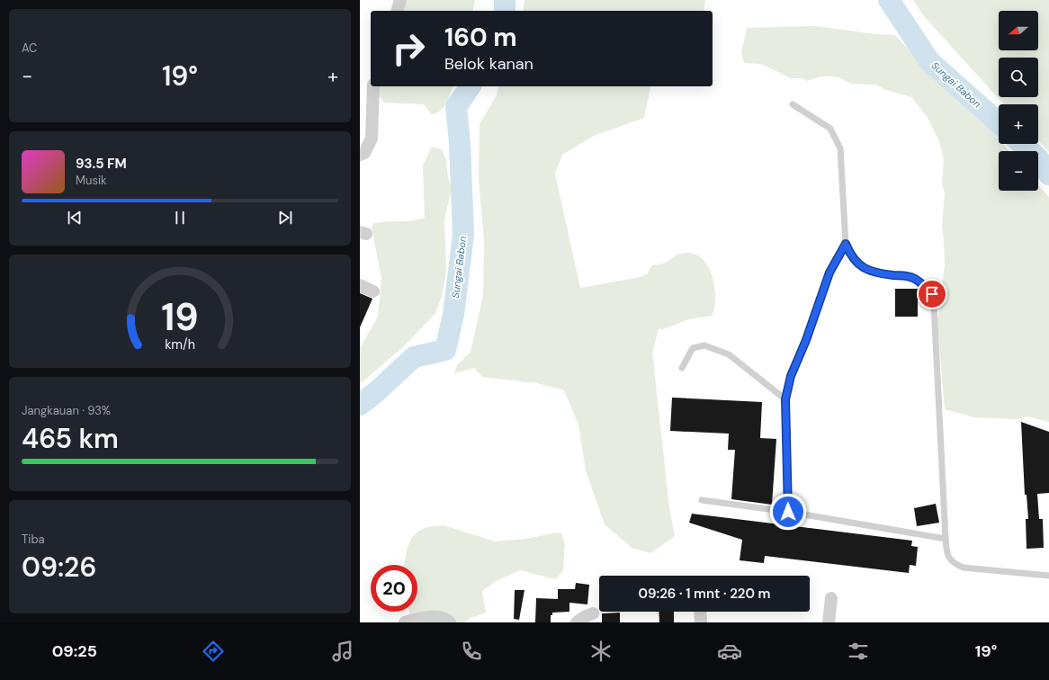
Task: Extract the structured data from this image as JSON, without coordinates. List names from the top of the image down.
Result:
{
  "water": ["Sungai Babon"],
  "north": "left",
  "page": {
    "tile": [
      "AC",
      ["Jangkauan · 93%", "465 km"],
      ["Tiba", "09:26"]
    ],
    "map_buttons": ["+", "−"],
    "turn": ["160 m", "Belok kanan"],
    "heat": ["−", "19°", "+"],
    "song": ["93.5 FM", "Musik"],
    "limit": "20",
    "trip": "09:26 · 1 mnt · 220 m",
    "tabs": ["09:25", "19°"],
    "gauge": ["19", "km/h"]
  }
}
